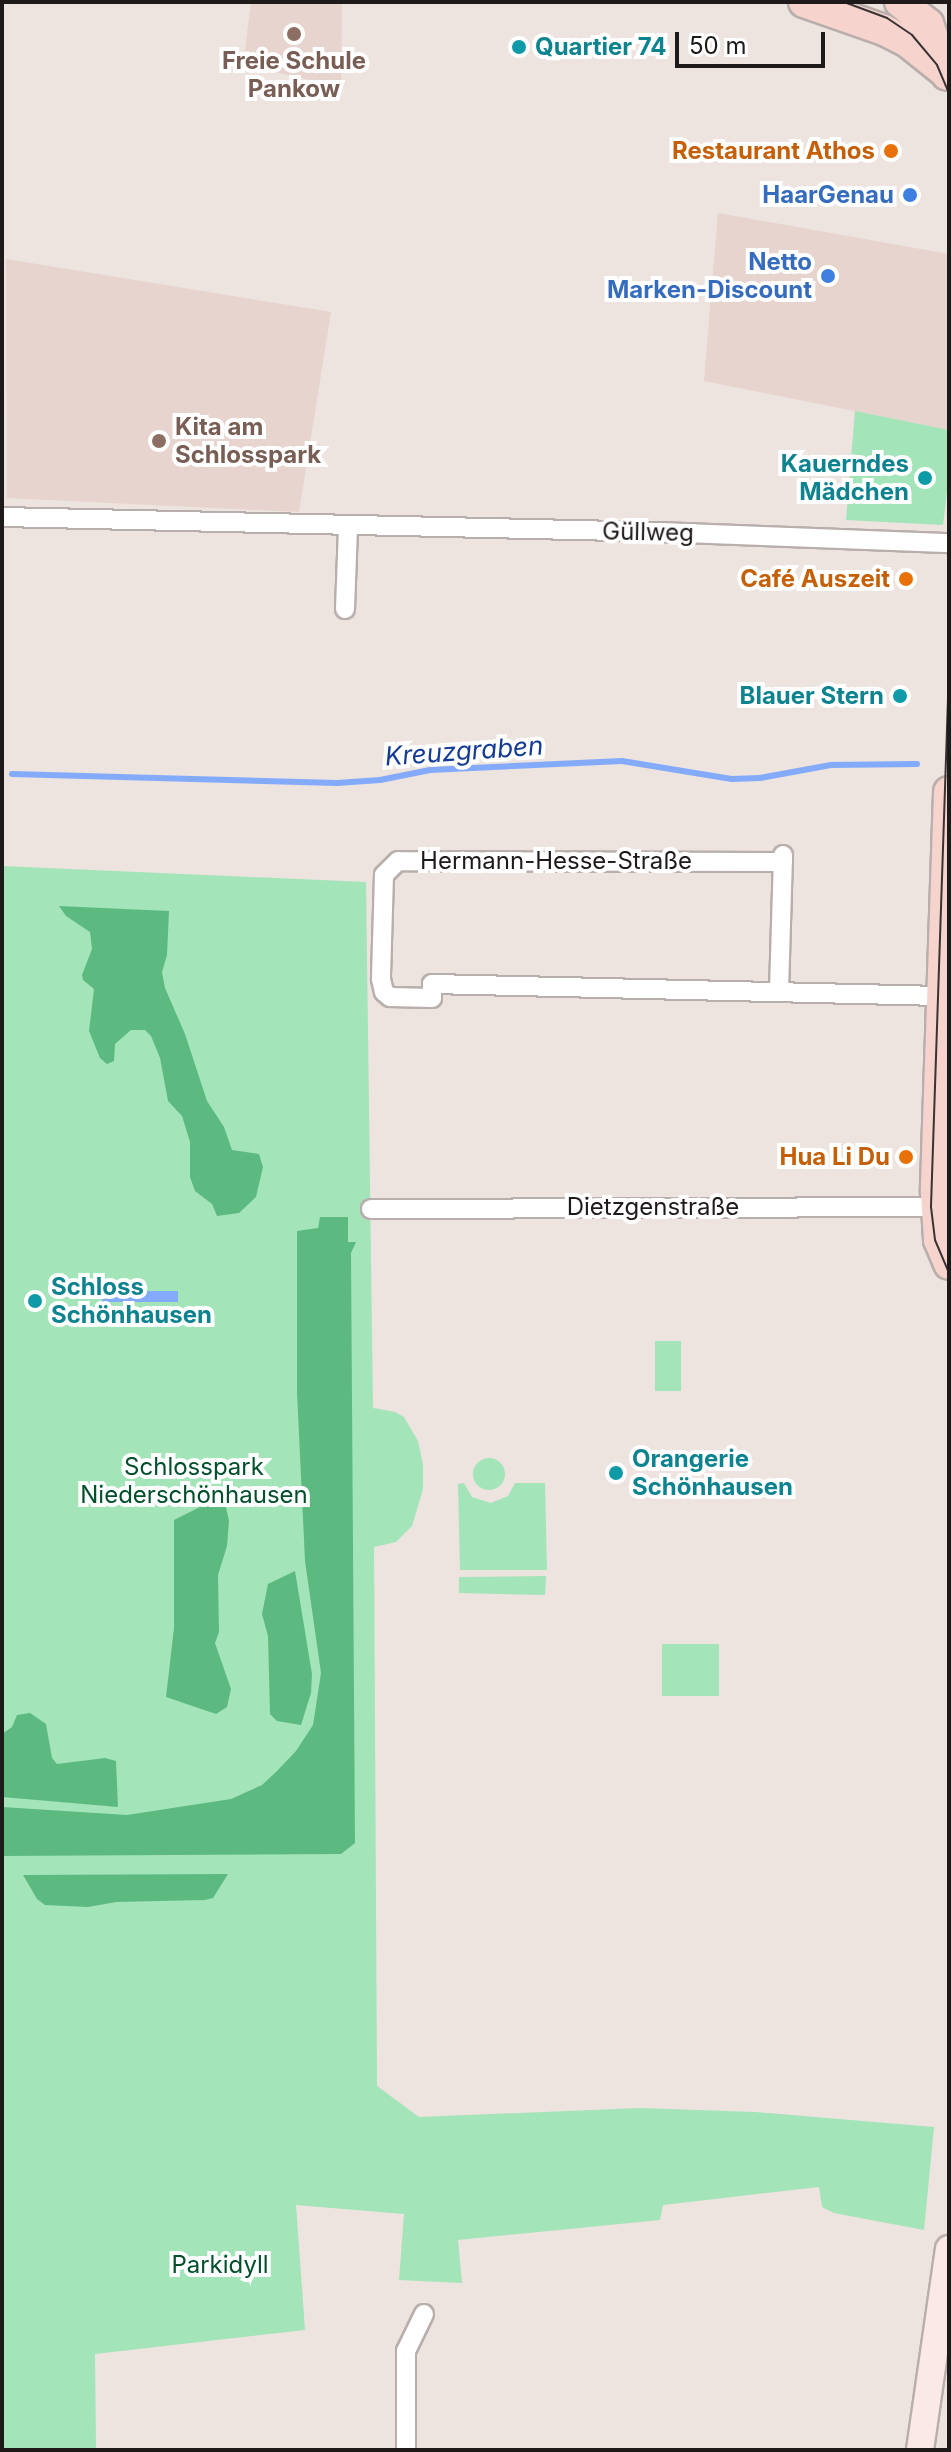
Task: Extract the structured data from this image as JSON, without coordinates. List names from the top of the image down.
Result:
{
  "streets": {
    "street": ["Güllweg", "Hermann-Hesse-Straße", "Dietzgenstraße"]
  },
  "water": ["Kreuzgraben"],
  "parks": ["Schlosspark Niederschönhausen", "Parkidyll"],
  "places": [
    "Freie Schule Pankow",
    "Quartier 74",
    "Restaurant Athos",
    "HaarGenau",
    "Netto Marken-Discount",
    "Kita am Schlosspark",
    "Kauerndes Mädchen",
    "Café Auszeit",
    "Blauer Stern",
    "Hua Li Du",
    "Schloss Schönhausen",
    "Orangerie Schönhausen"
  ],
  "scale_bar": "50 m"
}
